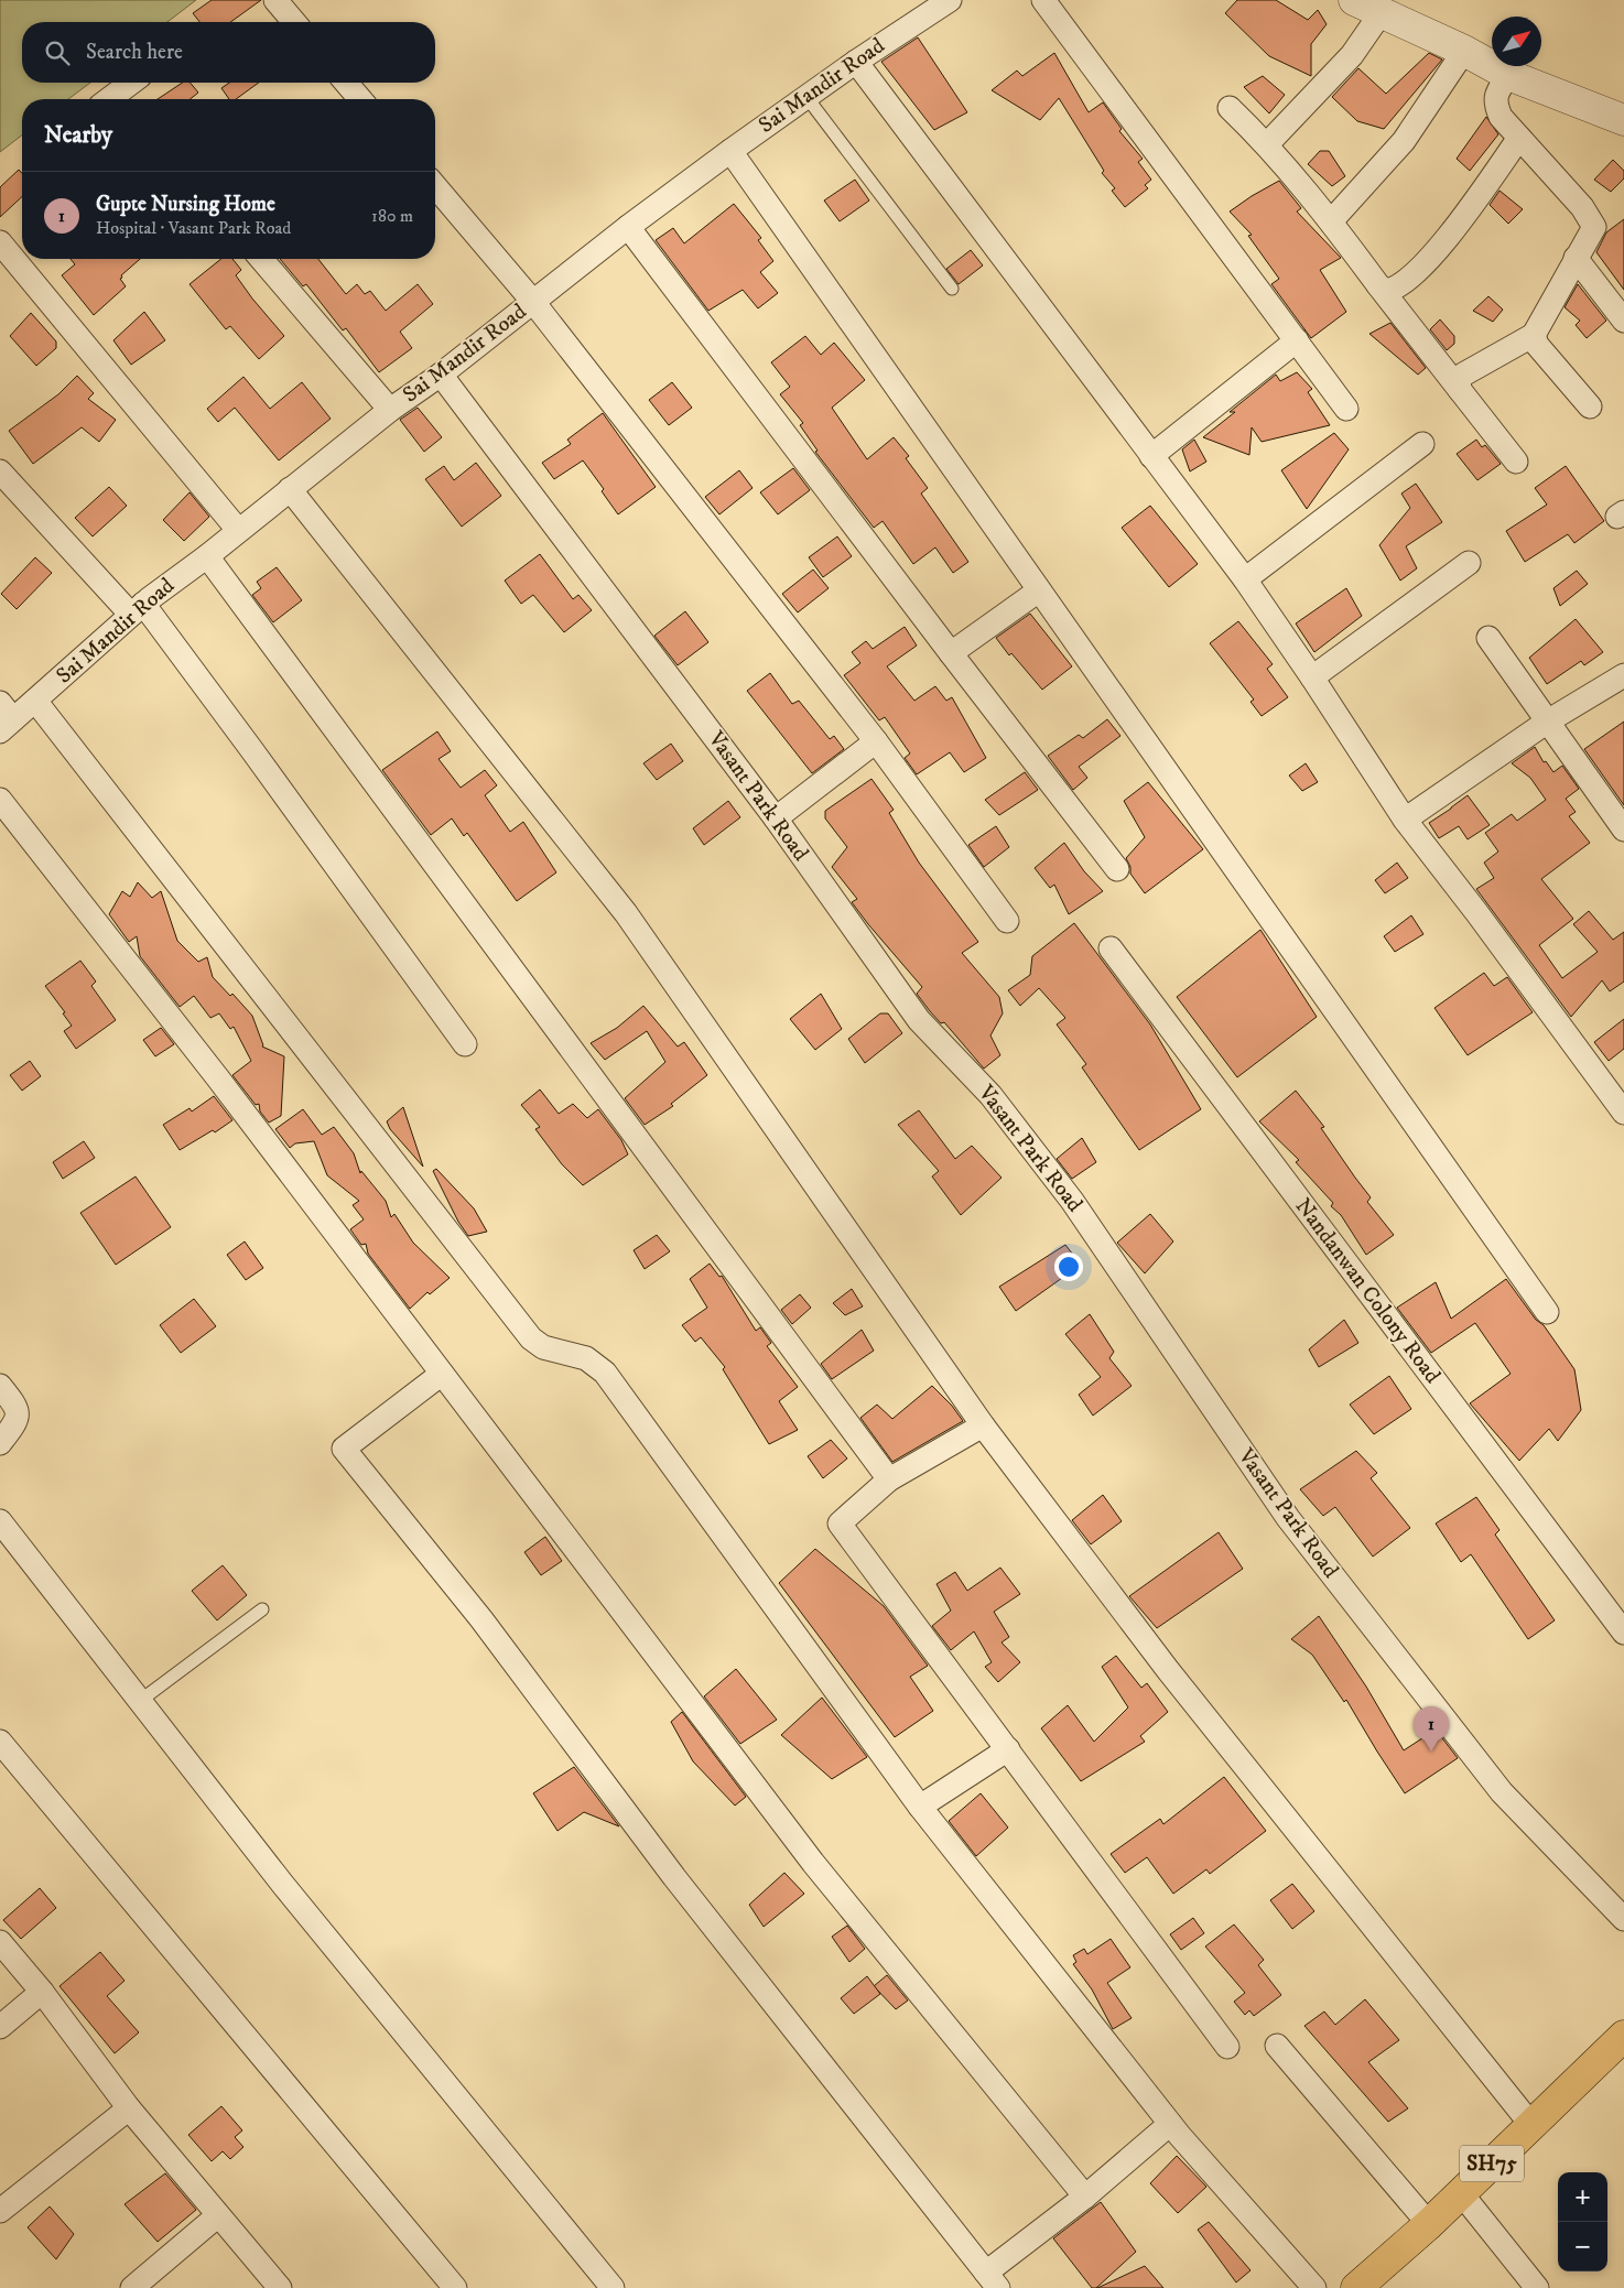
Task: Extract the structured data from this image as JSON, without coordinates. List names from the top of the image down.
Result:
{
  "streets": {
    "main road": ["SH75"],
    "street": ["Sai Mandir Road", "Vasant Park Road", "Nandanwan Colony Road"]
  },
  "crossings": [
    ["Sai Mandir Road", "Vasant Park Road"]
  ],
  "north": "top right",
  "page": {
    "search": "Search here",
    "heading": "Nearby",
    "list": [
      {
        "mark": "1",
        "name": "Gupte Nursing Home",
        "note": "Hospital · Vasant Park Road",
        "value": "180 m"
      }
    ],
    "pins": "1",
    "map_buttons": ["+", "−"]
  }
}
